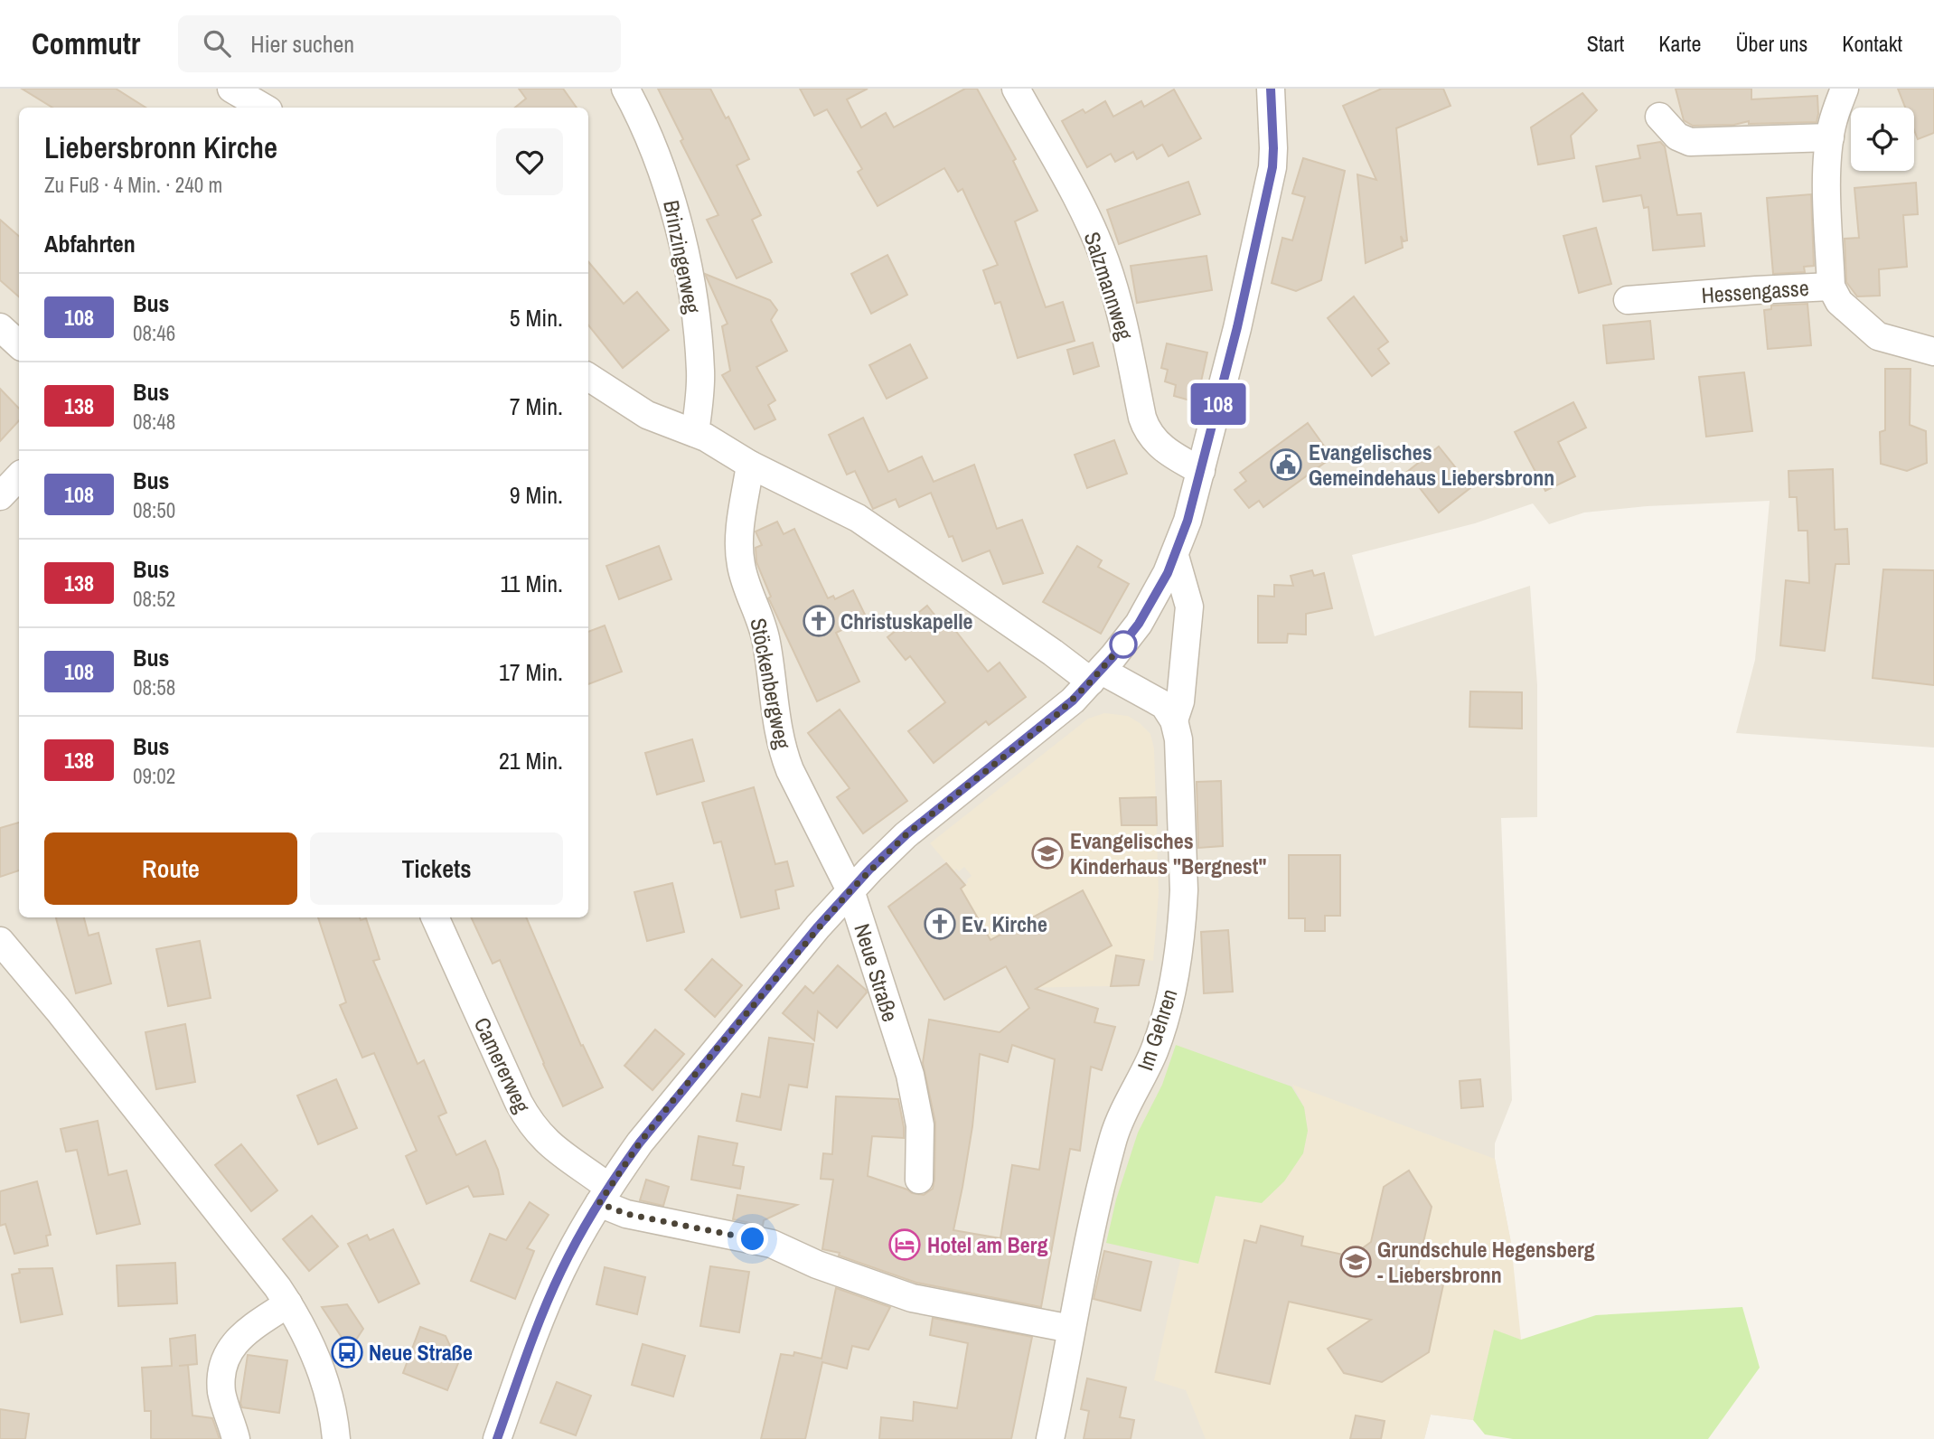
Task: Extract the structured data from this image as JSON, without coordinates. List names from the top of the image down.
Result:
{
  "streets": {
    "street": [
      "Brinzingerweg",
      "Salzmannweg",
      "Hessengasse",
      "Stöckenbergweg",
      "Neue Straße",
      "Im Gehren",
      "Camererweg"
    ]
  },
  "crossings": [
    ["Stöckenbergweg", "Neue Straße"],
    ["Neue Straße", "Camererweg"]
  ],
  "places": {
    "public building": ["Evangelisches Gemeindehaus Liebersbronn"],
    "church": ["Christuskapelle", "Ev. Kirche"],
    "school or university": ["Evangelisches Kinderhaus \"Bergnest\"", "Grundschule Hegensberg - Liebersbronn"],
    "hotel": ["Hotel am Berg"],
    "bus stop": ["Neue Straße"]
  },
  "lines": ["bus line 108"],
  "page": {
    "header": "Commutr",
    "search": "Hier suchen",
    "nav": [
      "Start",
      "Karte",
      "Über uns",
      "Kontakt"
    ],
    "on_map": "108",
    "heading": [
      ["Liebersbronn Kirche", "Zu Fuß · 4 Min. · 240 m"],
      "Abfahrten"
    ],
    "list": [
      {
        "mark": "108",
        "name": "Bus",
        "note": "08:46",
        "value": "5 Min."
      },
      {
        "mark": "138",
        "name": "Bus",
        "note": "08:48",
        "value": "7 Min."
      },
      {
        "mark": "108",
        "name": "Bus",
        "note": "08:50",
        "value": "9 Min."
      },
      {
        "mark": "138",
        "name": "Bus",
        "note": "08:52",
        "value": "11 Min."
      },
      {
        "mark": "108",
        "name": "Bus",
        "note": "08:58",
        "value": "17 Min."
      },
      {
        "mark": "138",
        "name": "Bus",
        "note": "09:02",
        "value": "21 Min."
      }
    ],
    "buttons": ["Route", "Tickets"]
  }
}
